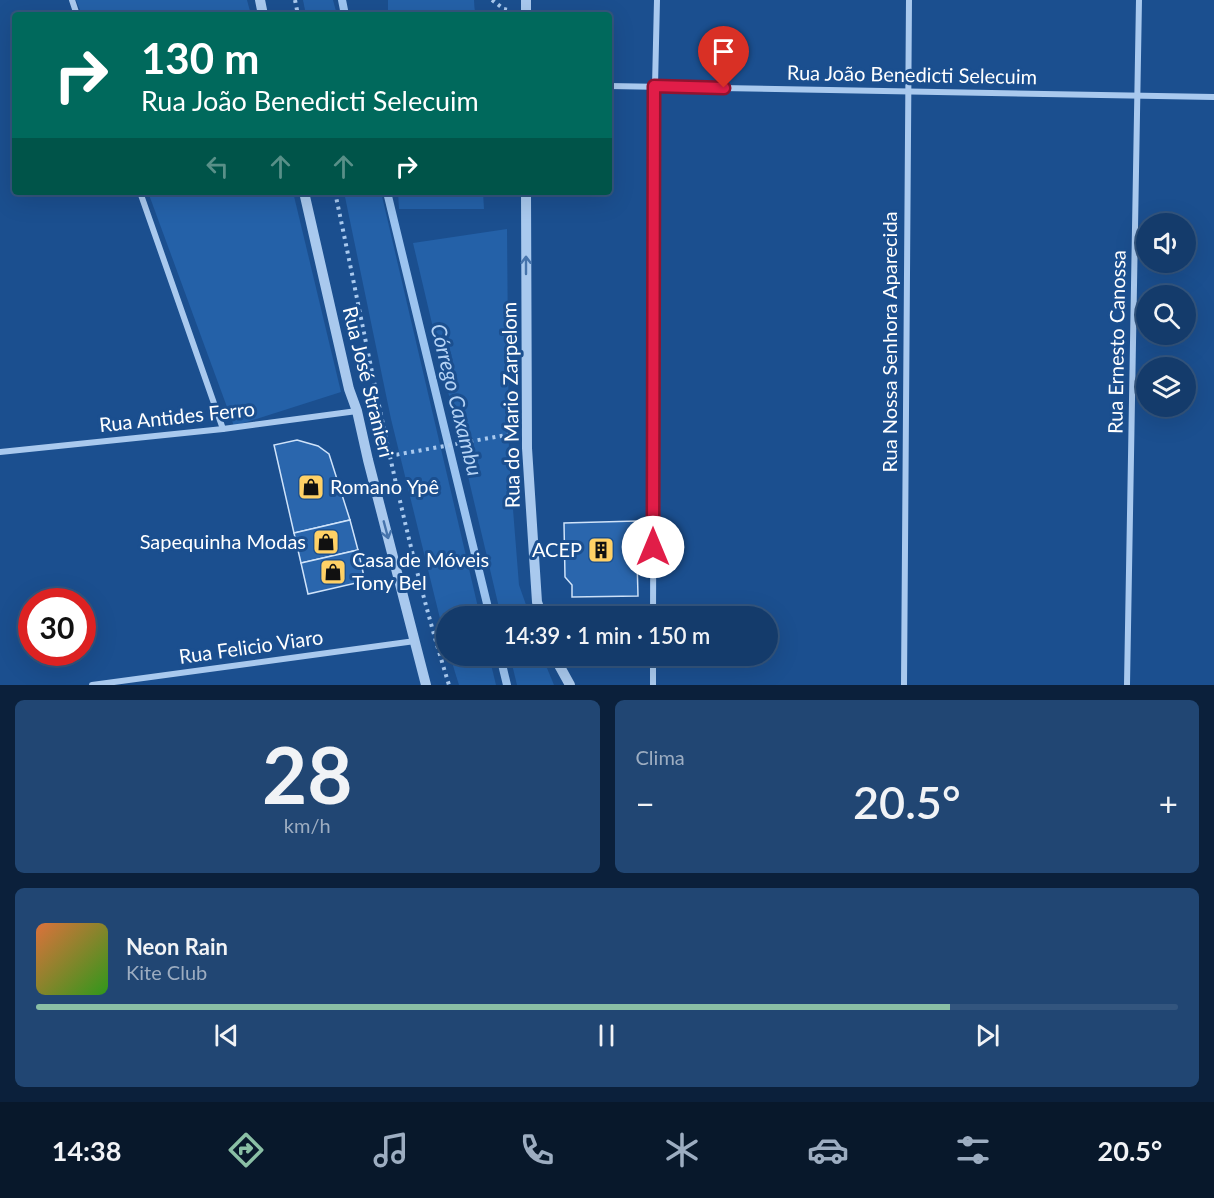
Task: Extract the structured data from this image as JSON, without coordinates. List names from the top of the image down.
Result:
{
  "streets": {
    "street": [
      "Rua João Benedicti Selecuim",
      "Rua Nossa Senhora Aparecida",
      "Rua Ernesto Canossa",
      "Rua José Stranieri",
      "Rua do Mario Zarpelom",
      "Rua Antides Ferro",
      "Rua Felicio Viaro"
    ]
  },
  "crossings": [
    ["Rua João Benedicti Selecuim", "Rua Nossa Senhora Aparecida"],
    ["Rua João Benedicti Selecuim", "Rua Ernesto Canossa"],
    ["Rua José Stranieri", "Rua Antides Ferro"],
    ["Rua José Stranieri", "Rua Felicio Viaro"]
  ],
  "one_way": ["Rua José Stranieri", "Rua do Mario Zarpelom"],
  "water": ["Córrego Caxambu"],
  "places": {
    "shop": ["Romano Ypê", "Sapequinha Modas", "Casa de Móveis Tony Bel"],
    "building": ["ACEP"]
  },
  "page": {
    "turn": ["130 m", "Rua João Benedicti Selecuim"],
    "limit": "30",
    "trip": "14:39 · 1 min · 150 m",
    "tile": [
      ["28", "km/h"],
      "Clima"
    ],
    "heat": ["−", "20.5°", "+"],
    "song": ["Neon Rain", "Kite Club"],
    "tabs": ["14:38", "20.5°"]
  }
}
